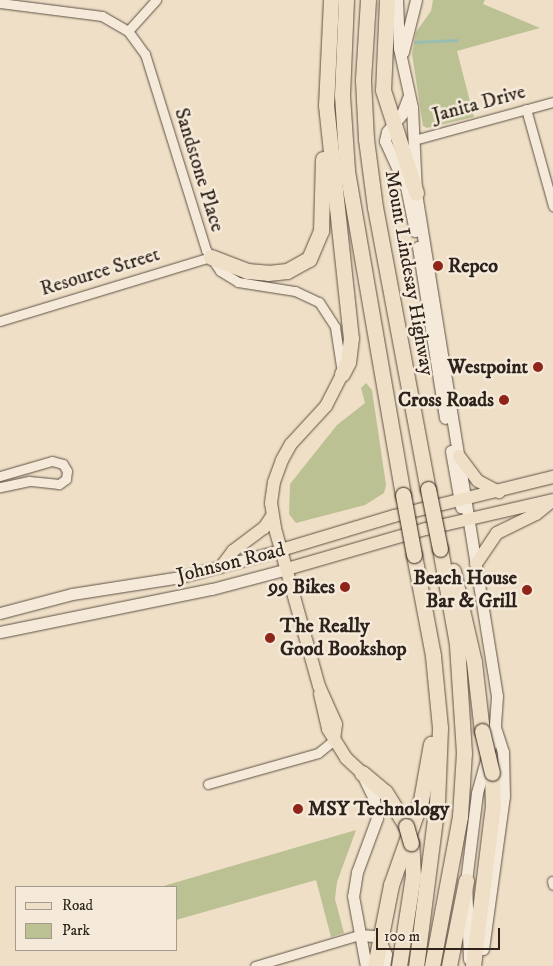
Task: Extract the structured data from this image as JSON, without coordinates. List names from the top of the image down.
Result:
{
  "streets": {
    "highway": ["Mount Lindesay Highway"],
    "main road": ["Johnson Road"],
    "street": ["Janita Drive", "Sandstone Place", "Resource Street"]
  },
  "crossings": [
    ["Janita Drive", "Mount Lindesay Highway"],
    ["Sandstone Place", "Resource Street"],
    ["Mount Lindesay Highway", "Johnson Road"]
  ],
  "places": [
    "Repco",
    "Westpoint",
    "Cross Roads",
    "99 Bikes",
    "Beach House Bar & Grill",
    "The Really Good Bookshop",
    "MSY Technology"
  ],
  "legend": ["Road", "Park"],
  "scale_bar": "100 m"
}
